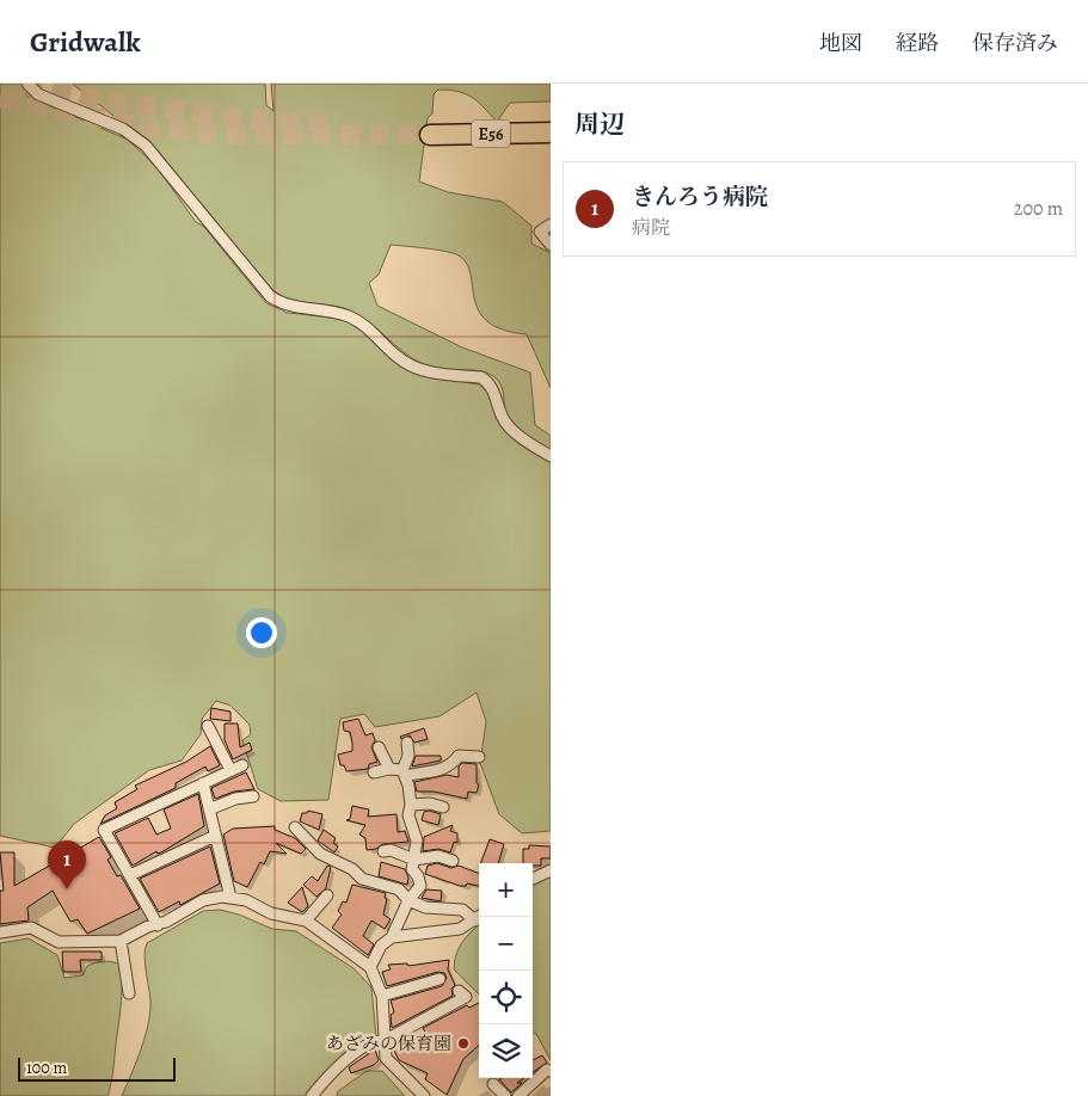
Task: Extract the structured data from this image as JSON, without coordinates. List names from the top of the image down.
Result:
{
  "streets": {
    "highway": ["E56"]
  },
  "places": ["あざみの保育園"],
  "scale_bar": "100 m",
  "page": {
    "header": "Gridwalk",
    "nav": ["地図", "経路", "保存済み"],
    "heading": "周辺",
    "list": [
      {
        "mark": "1",
        "name": "きんろう病院",
        "note": "病院",
        "value": "200 m"
      }
    ],
    "pins": "1",
    "map_buttons": ["+", "−"],
    "scale": "100 m"
  }
}
